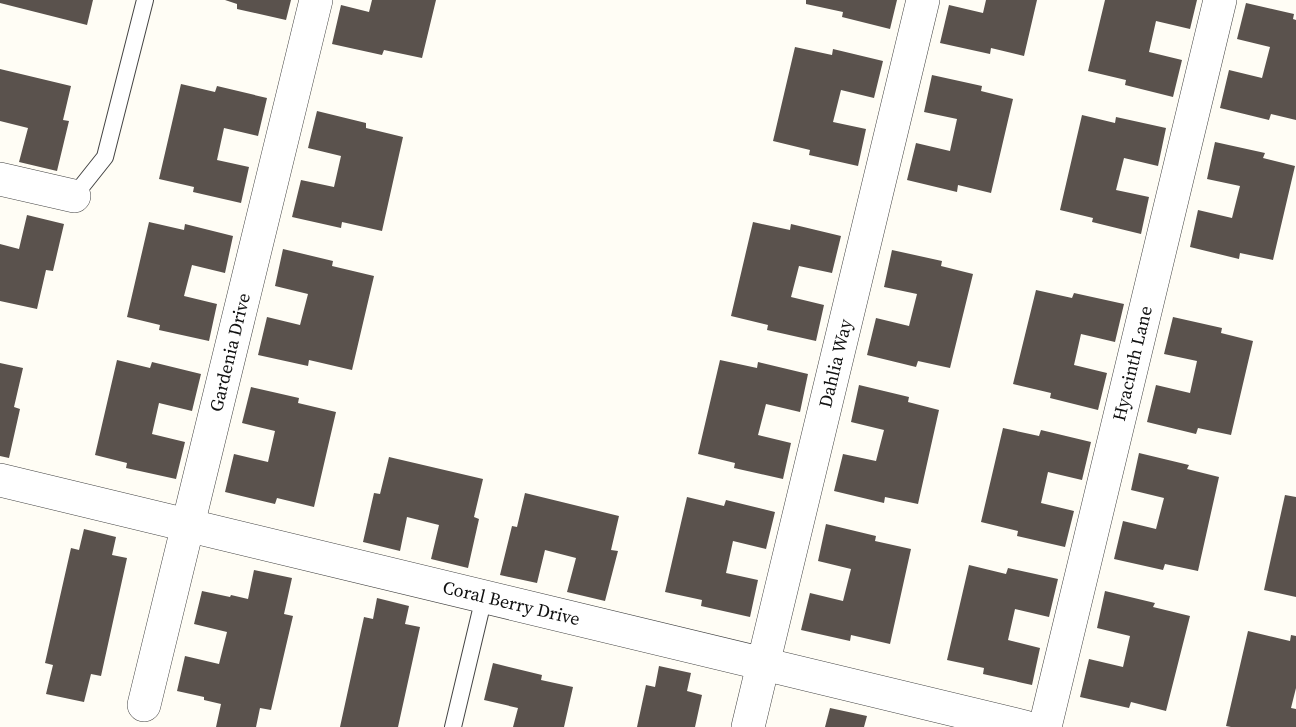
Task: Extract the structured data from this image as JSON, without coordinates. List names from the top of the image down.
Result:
{
  "streets": {
    "street": [
      "Gardenia Drive",
      "Dahlia Way",
      "Hyacinth Lane",
      "Coral Berry Drive"
    ]
  },
  "crossings": [
    ["Gardenia Drive", "Coral Berry Drive"],
    ["Dahlia Way", "Coral Berry Drive"]
  ]
}
